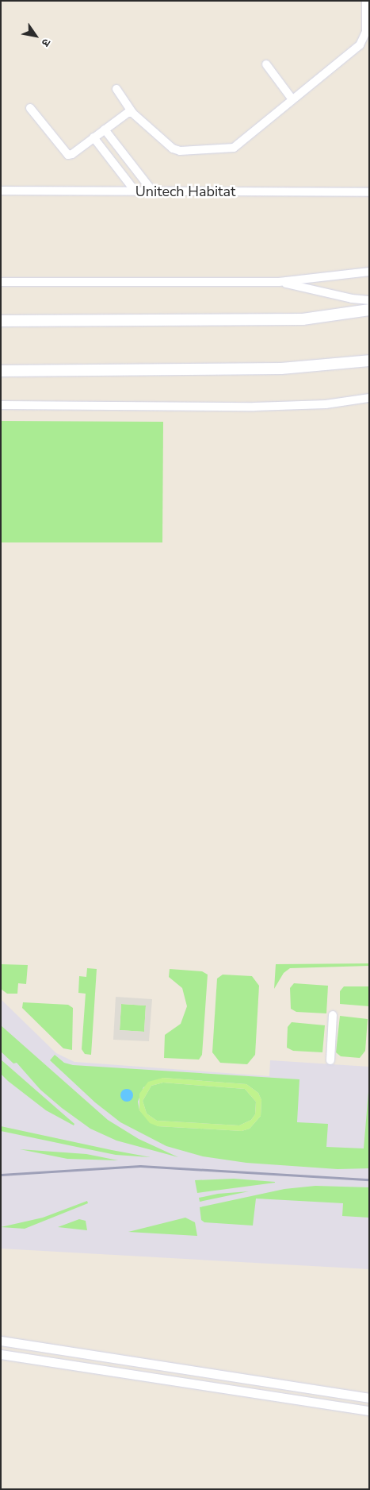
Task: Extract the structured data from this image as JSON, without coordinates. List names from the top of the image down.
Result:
{
  "streets": {
    "street": ["Unitech Habitat"]
  },
  "north": "bottom right"
}
